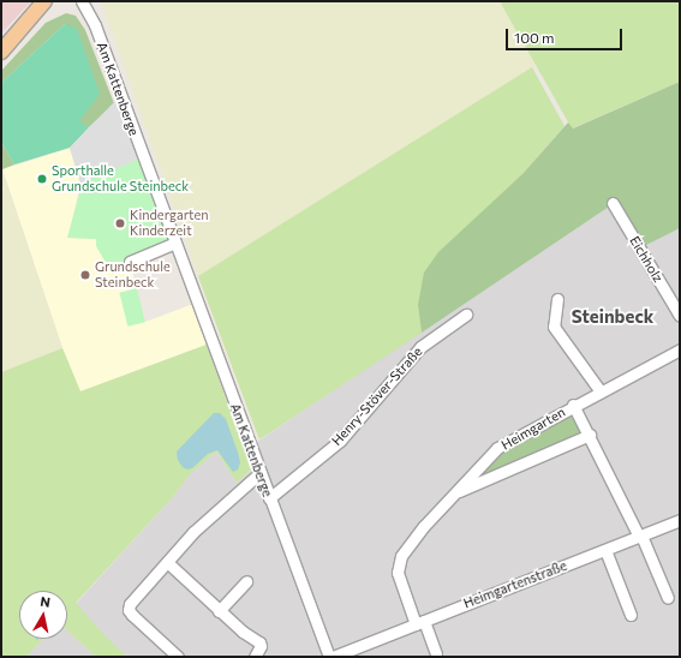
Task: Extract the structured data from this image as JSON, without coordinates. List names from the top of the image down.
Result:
{
  "streets": {
    "street": [
      "Am Kattenberge",
      "Eichholz",
      "Henry-Stöver-Straße",
      "Heimgarten",
      "Heimgartenstraße"
    ]
  },
  "crossings": [
    ["Am Kattenberge", "Henry-Stöver-Straße"],
    ["Heimgarten", "Heimgartenstraße"]
  ],
  "districts": ["Steinbeck"],
  "places": ["Sporthalle Grundschule Steinbeck", "Kindergarten Kinderzeit", "Grundschule Steinbeck"],
  "scale_bar": "100 m",
  "north": "top"
}
